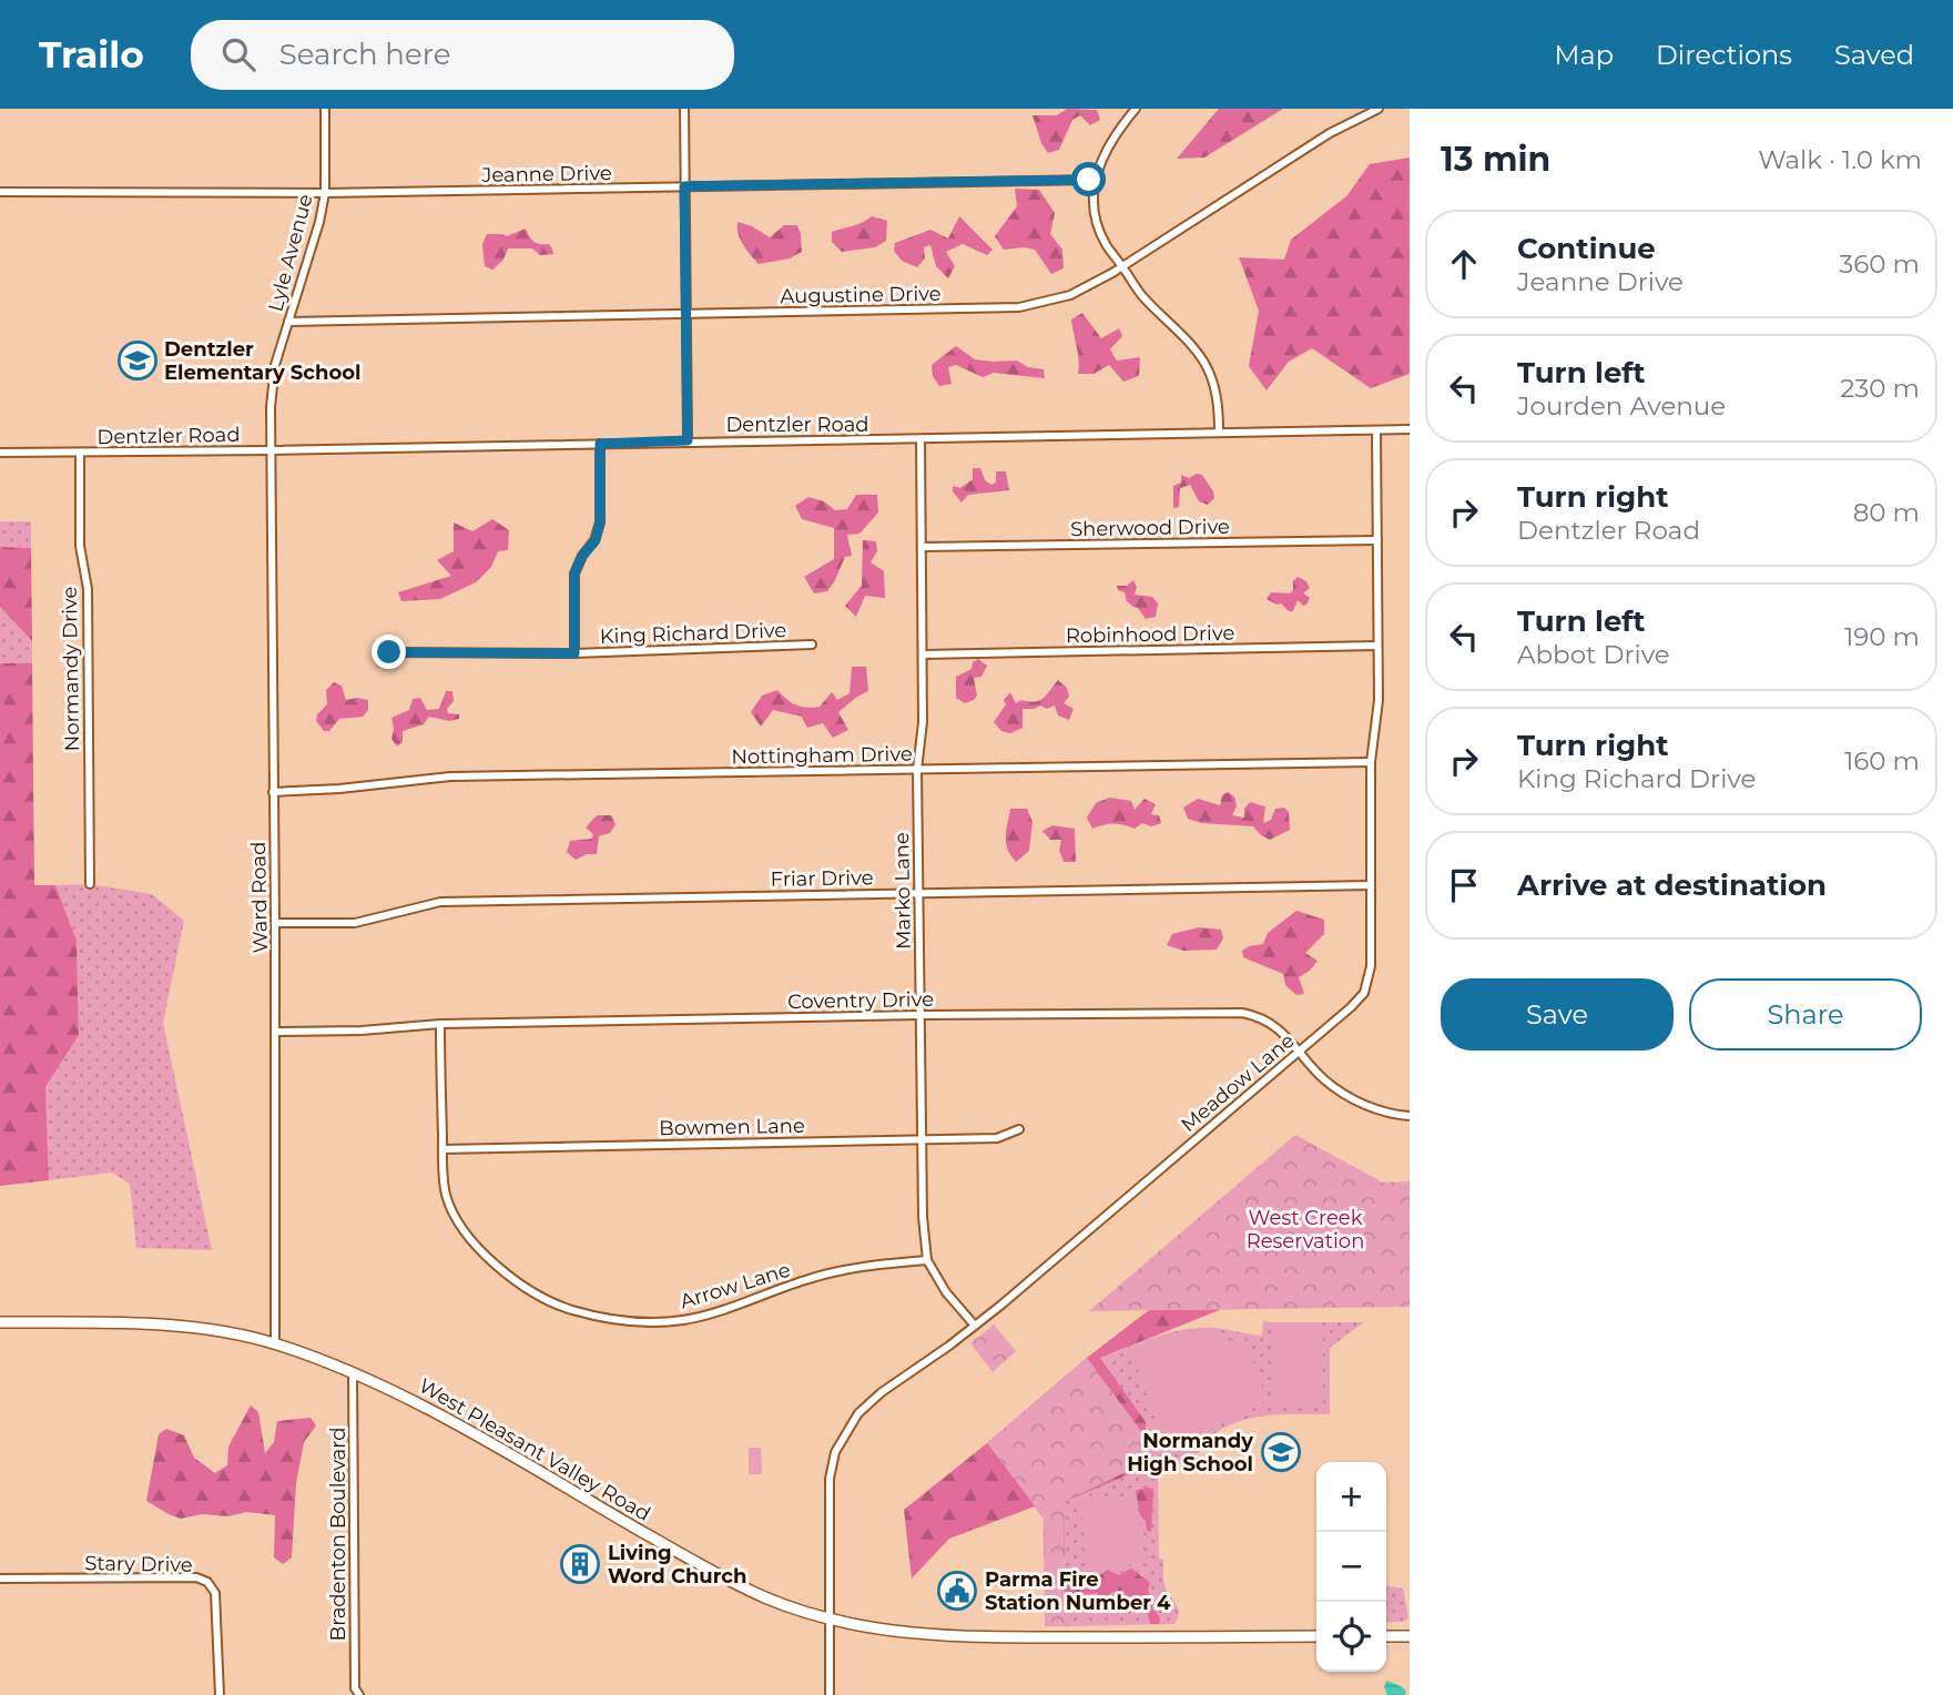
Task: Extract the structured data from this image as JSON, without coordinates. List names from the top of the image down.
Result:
{
  "streets": {
    "main road": ["West Pleasant Valley Road"],
    "street": [
      "Jeanne Drive",
      "Lyle Avenue",
      "Augustine Drive",
      "Dentzler Road",
      "Sherwood Drive",
      "King Richard Drive",
      "Robinhood Drive",
      "Normandy Drive",
      "Nottingham Drive",
      "Friar Drive",
      "Marko Lane",
      "Ward Road",
      "Coventry Drive",
      "Meadow Lane",
      "Bowmen Lane",
      "Arrow Lane",
      "Bradenton Boulevard",
      "Stary Drive"
    ]
  },
  "crossings": [
    ["Jeanne Drive", "Lyle Avenue"],
    ["Lyle Avenue", "Augustine Drive"],
    ["Lyle Avenue", "Dentzler Road"],
    ["Lyle Avenue", "Ward Road"],
    ["Dentzler Road", "Normandy Drive"],
    ["Dentzler Road", "Marko Lane"],
    ["Dentzler Road", "Ward Road"],
    ["Dentzler Road", "Meadow Lane"],
    ["Sherwood Drive", "Marko Lane"],
    ["Sherwood Drive", "Meadow Lane"],
    ["Robinhood Drive", "Marko Lane"],
    ["Robinhood Drive", "Meadow Lane"],
    ["Nottingham Drive", "Marko Lane"],
    ["Nottingham Drive", "Ward Road"],
    ["Nottingham Drive", "Meadow Lane"],
    ["Friar Drive", "Marko Lane"],
    ["Friar Drive", "Ward Road"],
    ["Friar Drive", "Meadow Lane"],
    ["Marko Lane", "Coventry Drive"],
    ["Marko Lane", "Meadow Lane"],
    ["Marko Lane", "Bowmen Lane"],
    ["Marko Lane", "Arrow Lane"],
    ["Ward Road", "Coventry Drive"],
    ["Ward Road", "West Pleasant Valley Road"],
    ["Coventry Drive", "Meadow Lane"],
    ["Coventry Drive", "Arrow Lane"],
    ["Meadow Lane", "West Pleasant Valley Road"],
    ["Bowmen Lane", "Arrow Lane"],
    ["West Pleasant Valley Road", "Bradenton Boulevard"]
  ],
  "parks": ["West Creek Reservation"],
  "places": {
    "school or university": ["Dentzler Elementary School", "Normandy High School"],
    "building": ["Living Word Church"],
    "public building": ["Parma Fire Station Number 4"]
  },
  "page": {
    "header": "Trailo",
    "search": "Search here",
    "nav": ["Map", "Directions", "Saved"],
    "heading": ["13 min", "Walk · 1.0 km"],
    "list": [
      ["Continue", "Jeanne Drive", "360 m"],
      ["Turn left", "Jourden Avenue", "230 m"],
      ["Turn right", "Dentzler Road", "80 m"],
      ["Turn left", "Abbot Drive", "190 m"],
      ["Turn right", "King Richard Drive", "160 m"],
      "Arrive at destination"
    ],
    "buttons": ["Save", "Share"],
    "map_buttons": ["+", "−"]
  }
}
